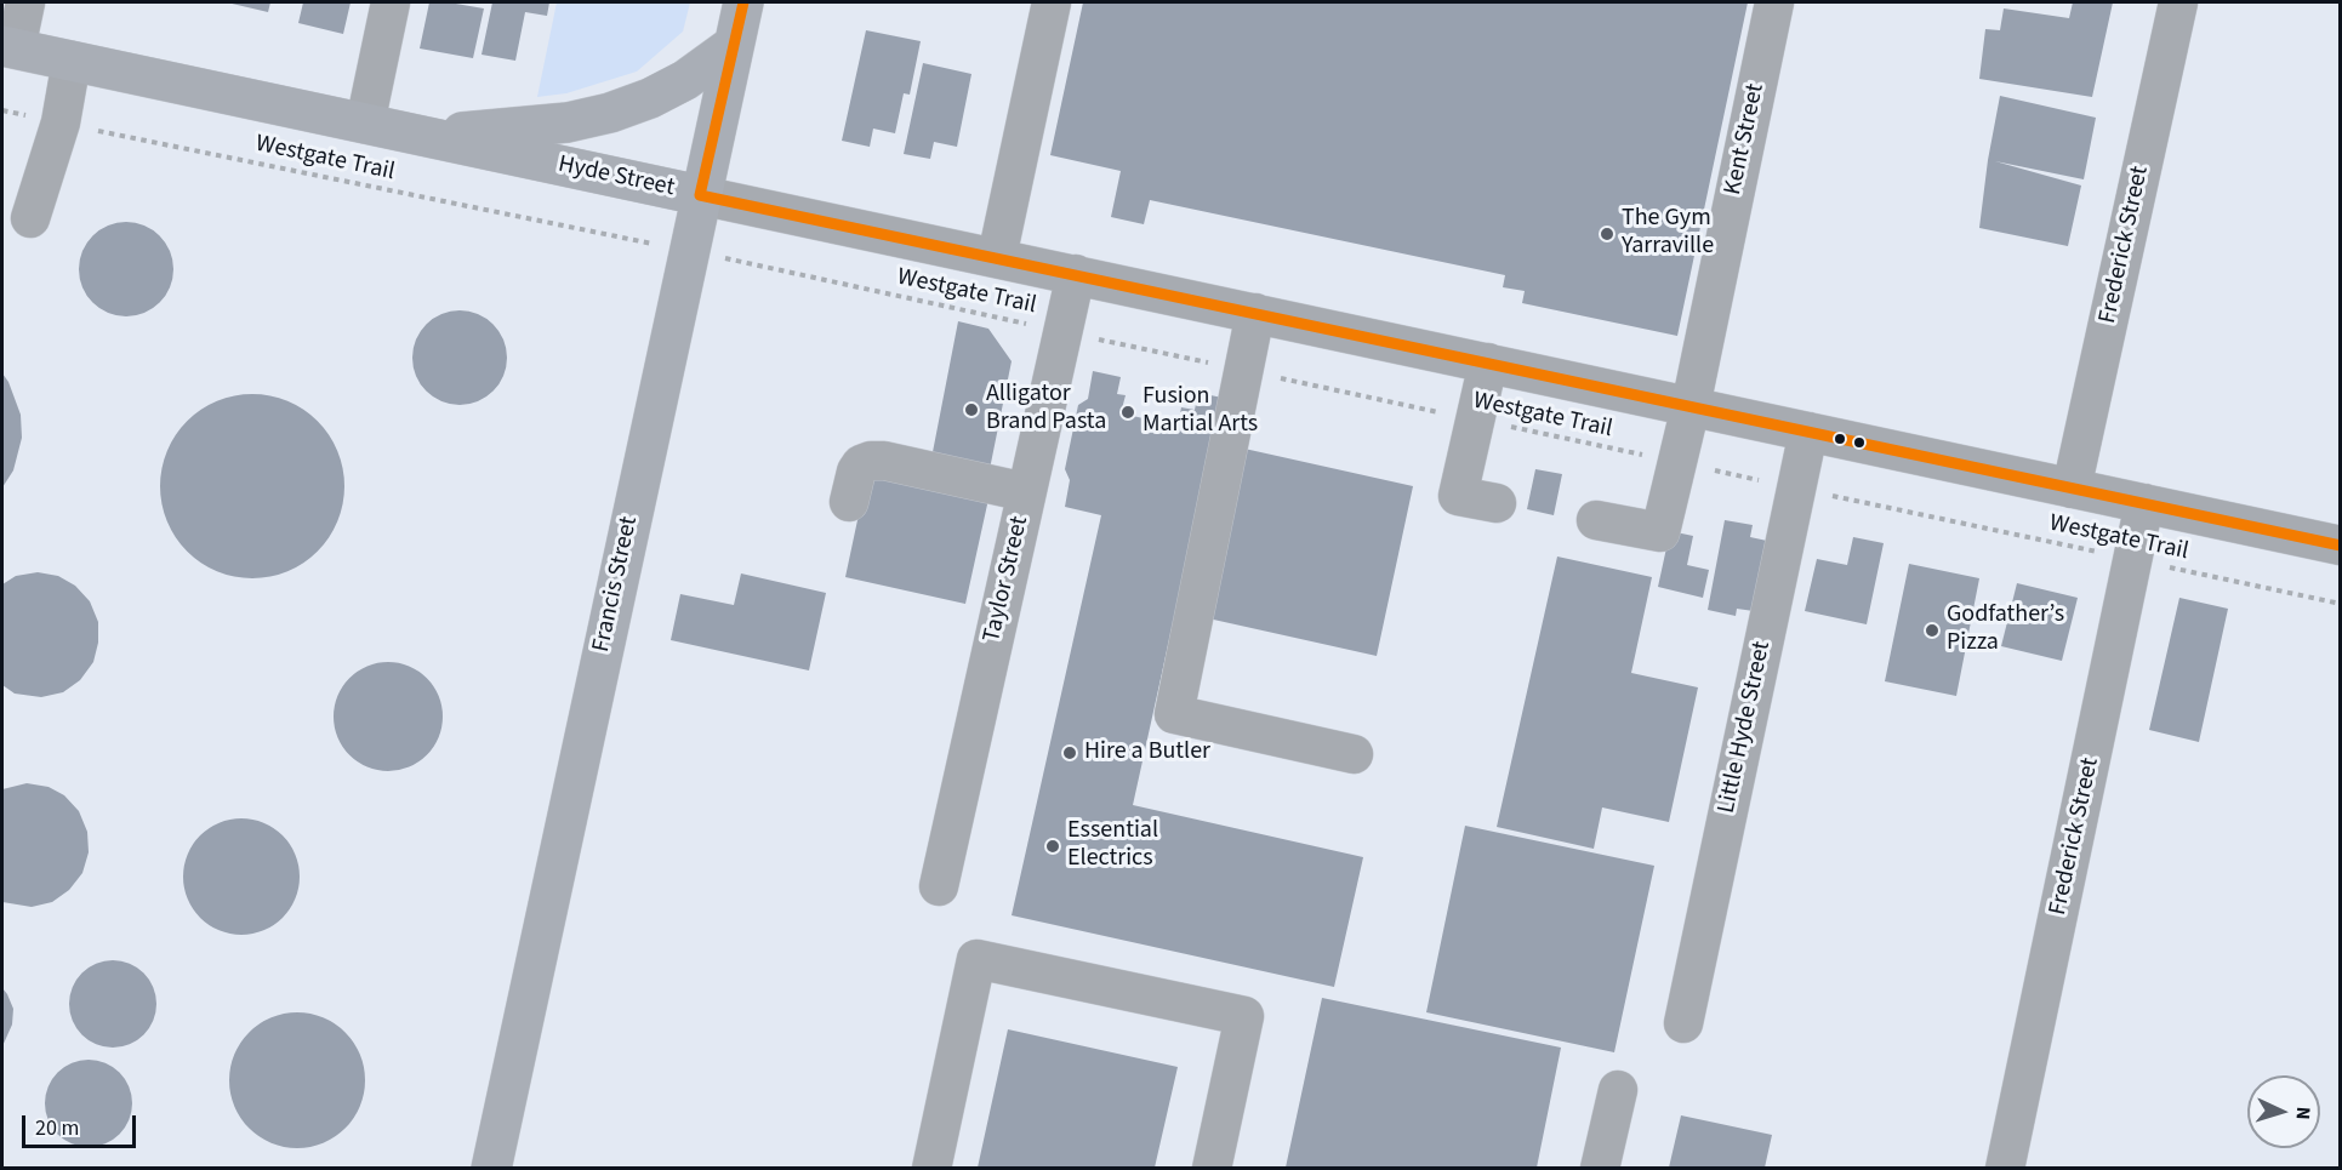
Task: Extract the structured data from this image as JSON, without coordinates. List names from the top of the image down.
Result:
{
  "streets": {
    "main road": ["Hyde Street", "Francis Street"],
    "street": [
      "Kent Street",
      "Frederick Street",
      "Taylor Street",
      "Little Hyde Street"
    ],
    "path": ["Westgate Trail"]
  },
  "crossings": [
    ["Kent Street", "Westgate Trail"],
    ["Kent Street", "Hyde Street"],
    ["Westgate Trail", "Frederick Street"],
    ["Westgate Trail", "Taylor Street"],
    ["Westgate Trail", "Little Hyde Street"],
    ["Hyde Street", "Frederick Street"],
    ["Hyde Street", "Taylor Street"],
    ["Hyde Street", "Francis Street"],
    ["Hyde Street", "Little Hyde Street"]
  ],
  "places": [
    "The Gym Yarraville",
    "Alligator Brand Pasta",
    "Fusion Martial Arts",
    "Godfather’s Pizza",
    "Hire a Butler",
    "Essential Electrics"
  ],
  "scale_bar": "20 m",
  "north": "right"
}
